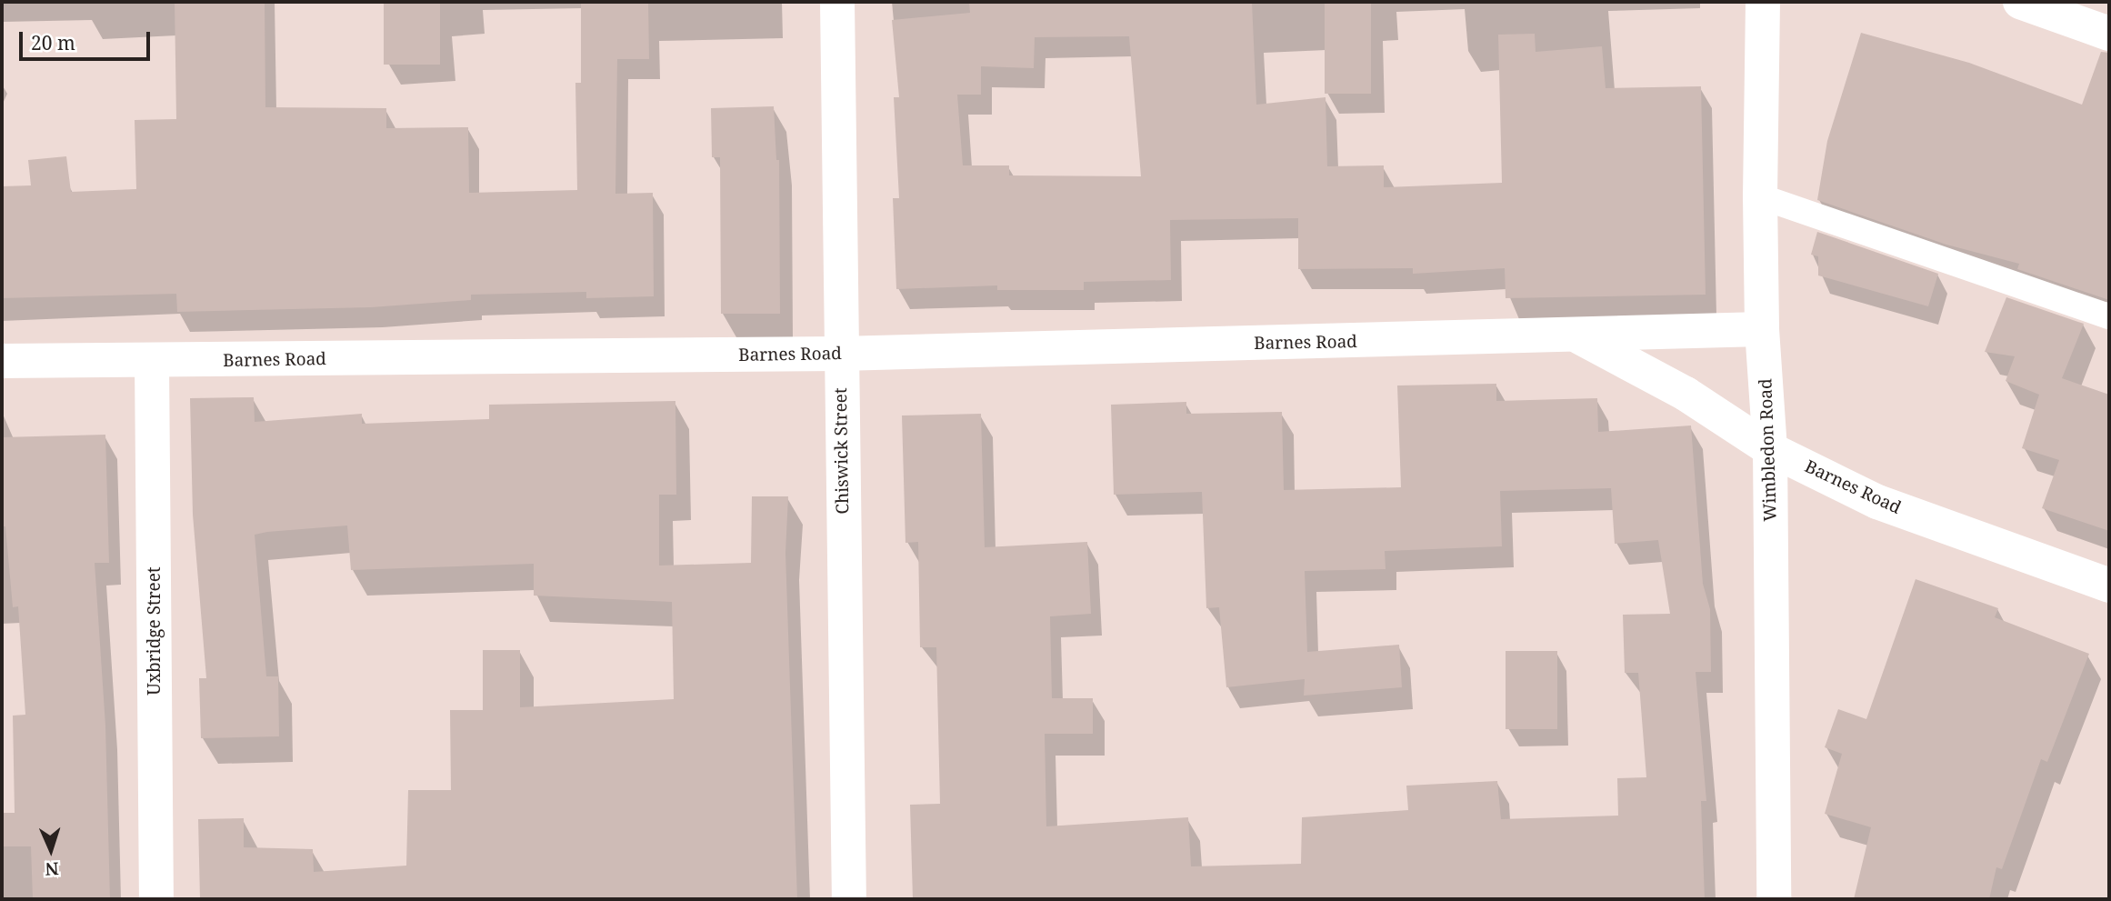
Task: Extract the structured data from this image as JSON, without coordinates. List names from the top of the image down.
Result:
{
  "streets": {
    "street": [
      "Barnes Road",
      "Wimbledon Road",
      "Chiswick Street",
      "Uxbridge Street"
    ]
  },
  "crossings": [
    ["Barnes Road", "Wimbledon Road"],
    ["Barnes Road", "Chiswick Street"],
    ["Barnes Road", "Uxbridge Street"]
  ],
  "scale_bar": "20 m",
  "north": "bottom"
}
